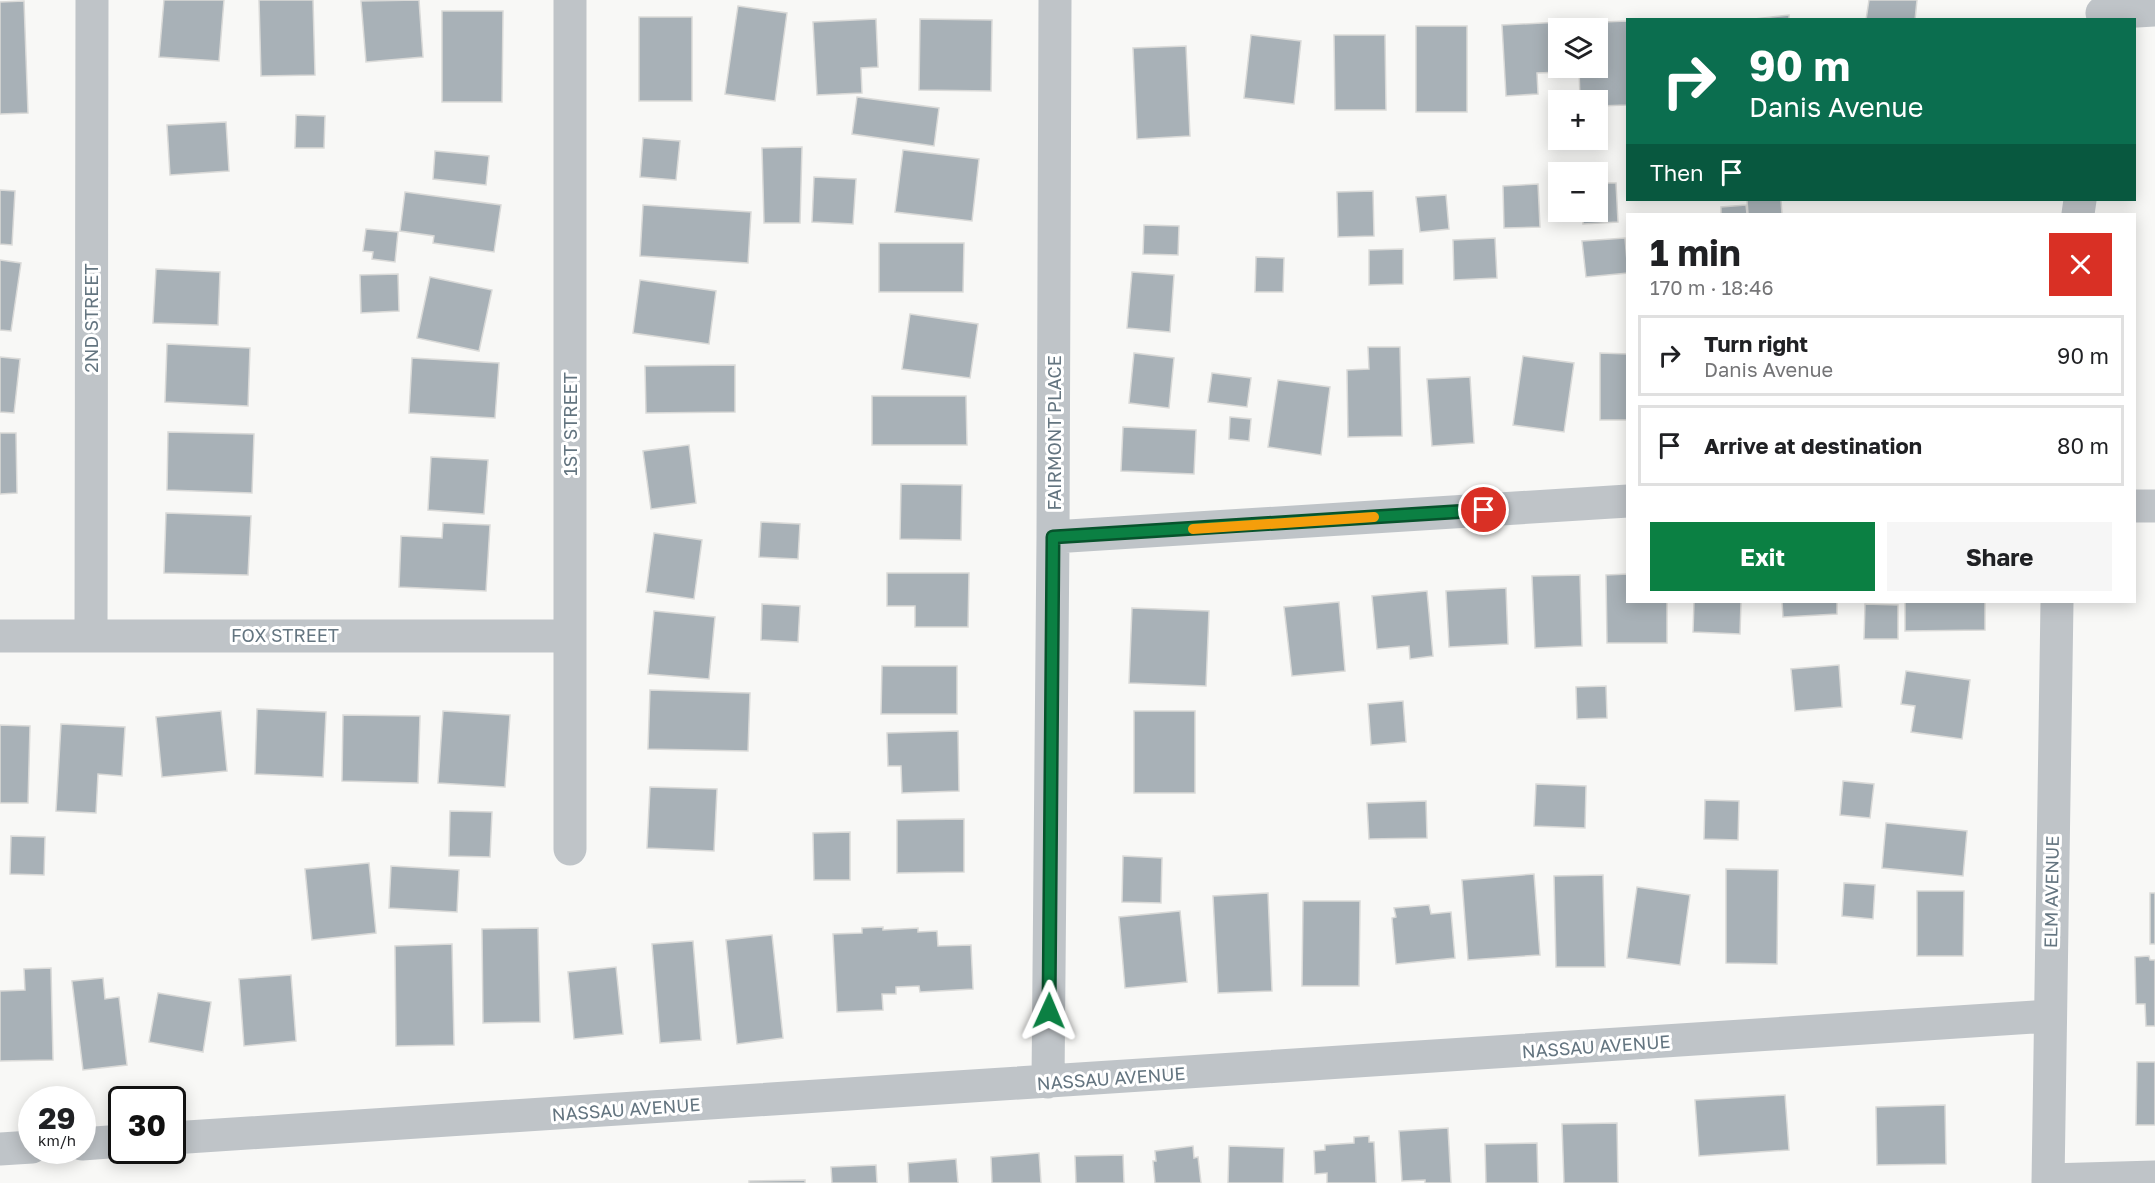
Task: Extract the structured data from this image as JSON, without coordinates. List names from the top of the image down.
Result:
{
  "streets": {
    "street": [
      "2ND STREET",
      "1ST STREET",
      "FAIRMONT PLACE",
      "FOX STREET",
      "ELM AVENUE",
      "NASSAU AVENUE"
    ]
  },
  "crossings": [
    ["2ND STREET", "FOX STREET"],
    ["1ST STREET", "FOX STREET"],
    ["FAIRMONT PLACE", "NASSAU AVENUE"],
    ["ELM AVENUE", "NASSAU AVENUE"]
  ],
  "page": {
    "map_buttons": ["+", "−"],
    "turn": ["90 m", "Danis Avenue"],
    "then": "Then",
    "heading": ["1 min", "170 m · 18:46"],
    "list": [
      {
        "name": "Turn right",
        "note": "Danis Avenue",
        "value": "90 m"
      },
      {
        "name": "Arrive at destination",
        "value": "80 m"
      }
    ],
    "buttons": ["Exit", "Share"],
    "speed": "29 km/h",
    "limit": "30"
  }
}
